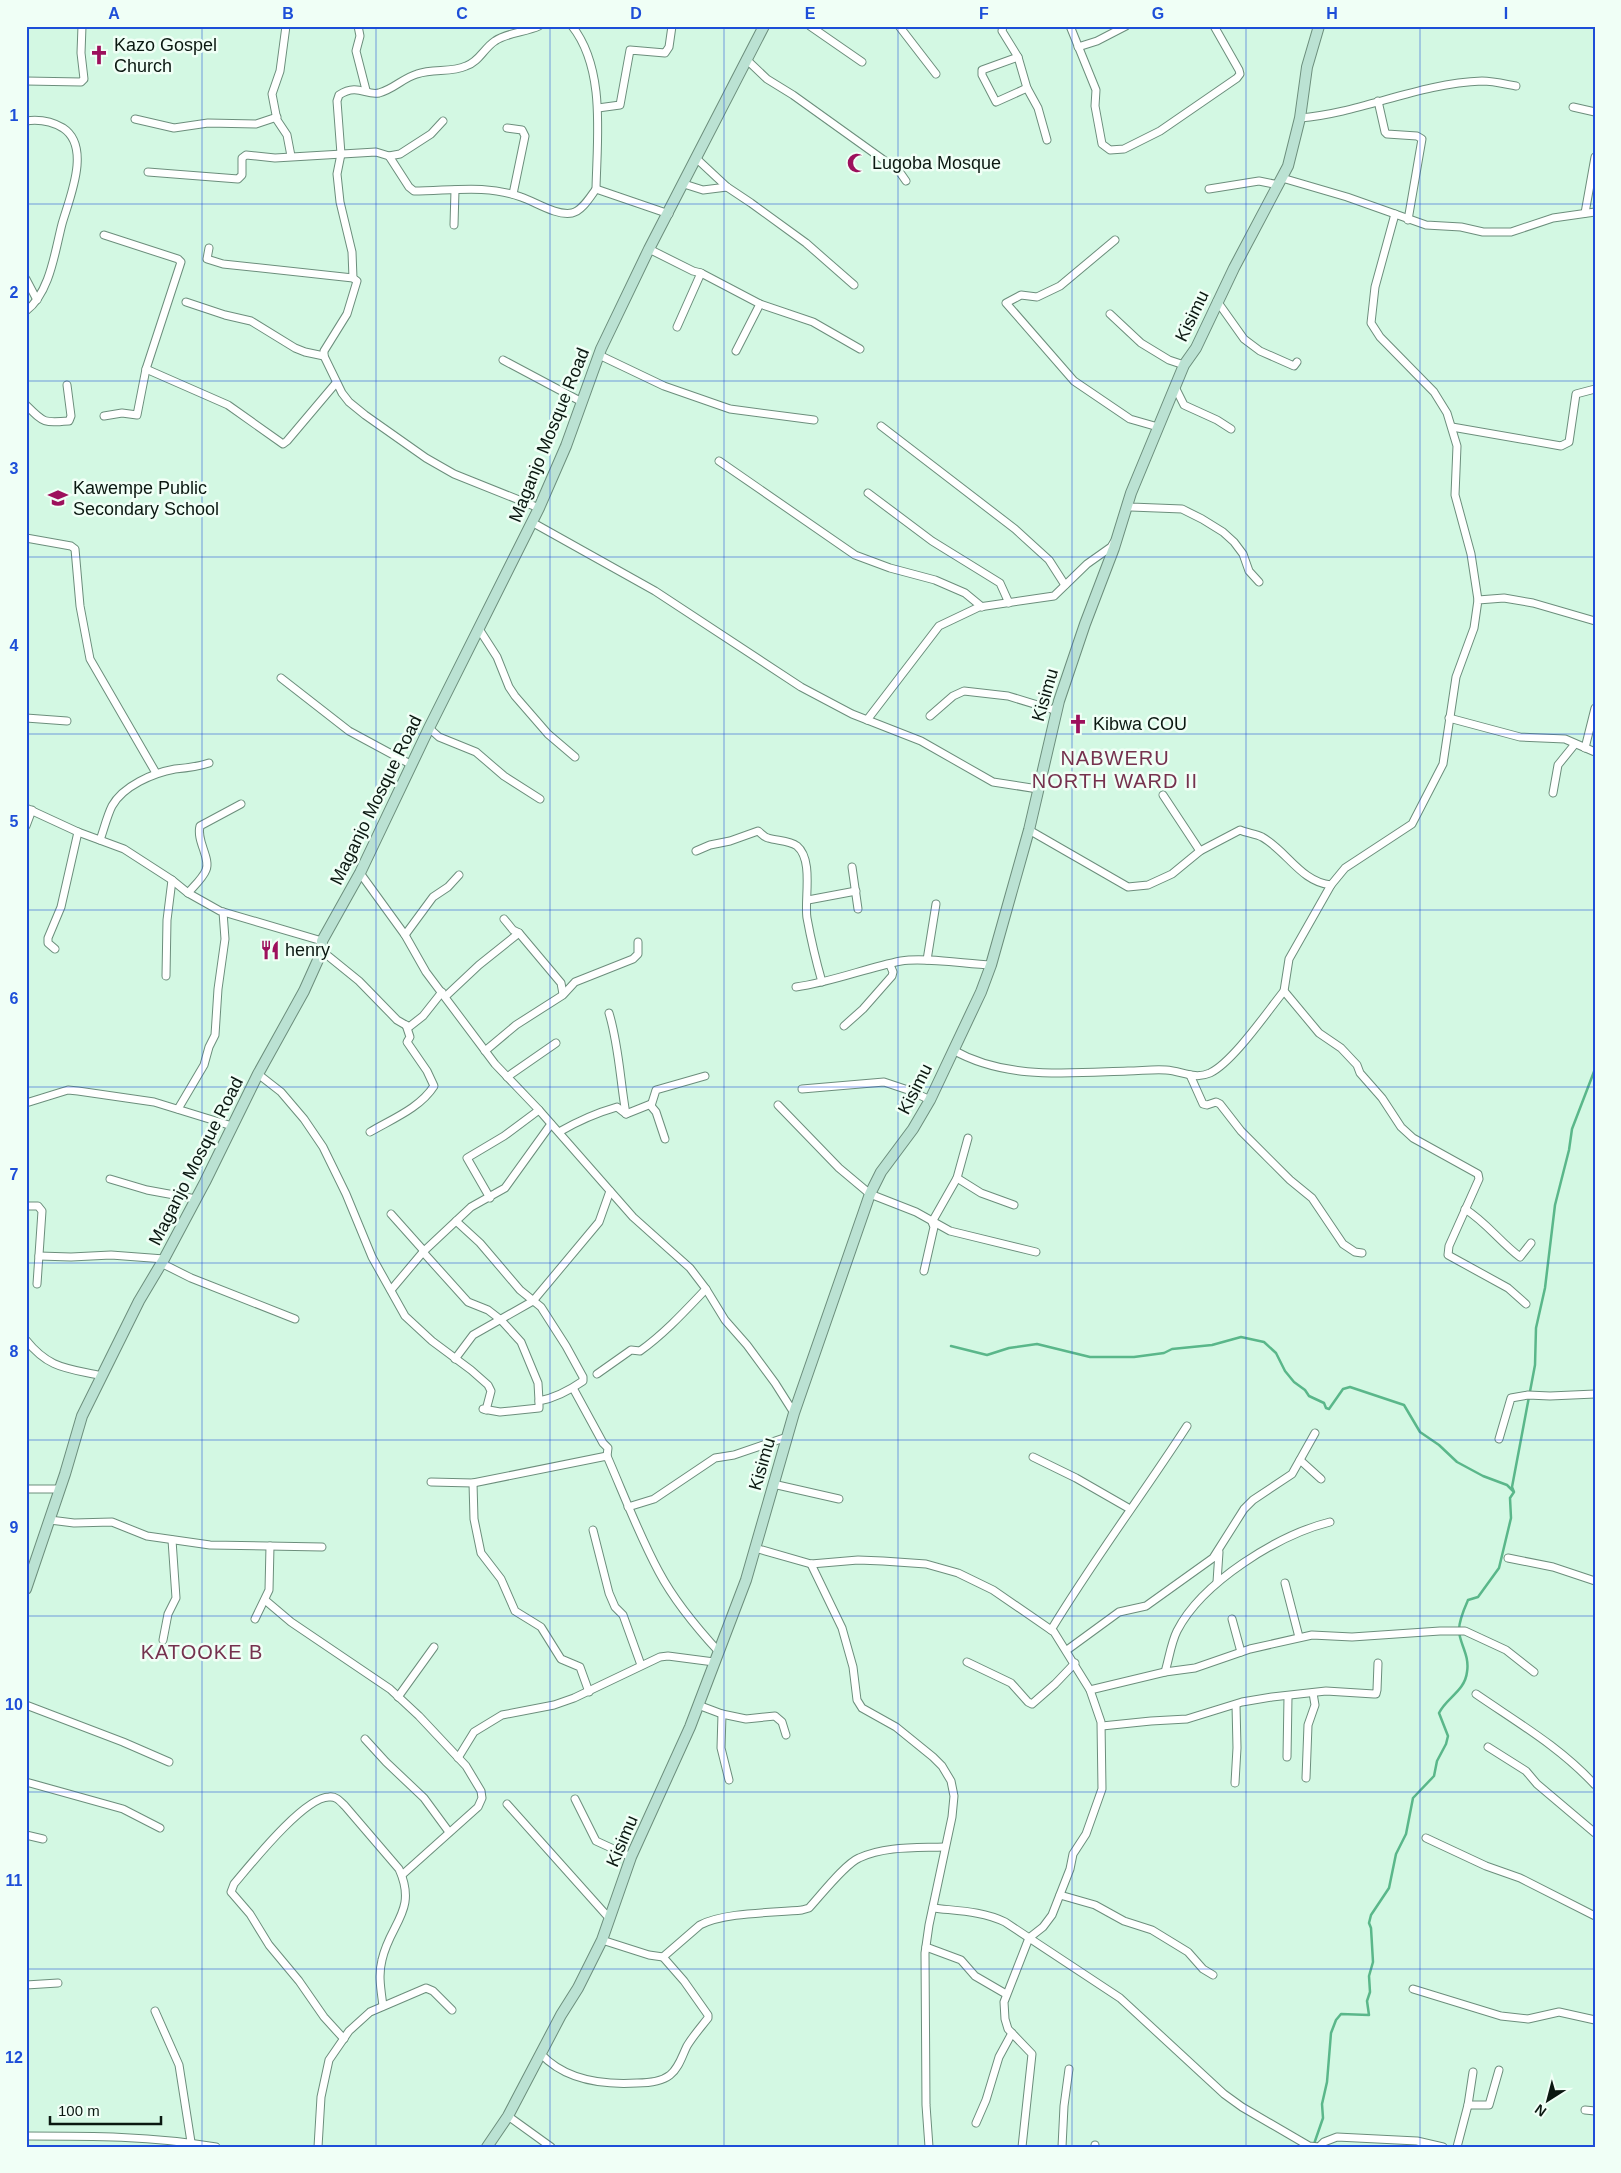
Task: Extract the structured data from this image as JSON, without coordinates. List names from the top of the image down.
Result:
{
  "streets": {
    "street": ["Kisimu", "Maganjo Mosque Road"]
  },
  "districts": ["NABWERU NORTH WARD II", "KATOOKE B"],
  "places": {
    "church": ["Kazo Gospel Church", "Kibwa COU"],
    "mosque": ["Lugoba Mosque"],
    "school or university": ["Kawempe Public Secondary School"],
    "restaurant": ["henry"]
  },
  "scale_bar": "100 m",
  "north": "bottom left",
  "grid": {
    "columns": [
      "A",
      "B",
      "C",
      "D",
      "E",
      "F",
      "G",
      "H",
      "I"
    ],
    "rows": [
      "1",
      "2",
      "3",
      "4",
      "5",
      "6",
      "7",
      "8",
      "9",
      "10",
      "11",
      "12"
    ]
  }
}
